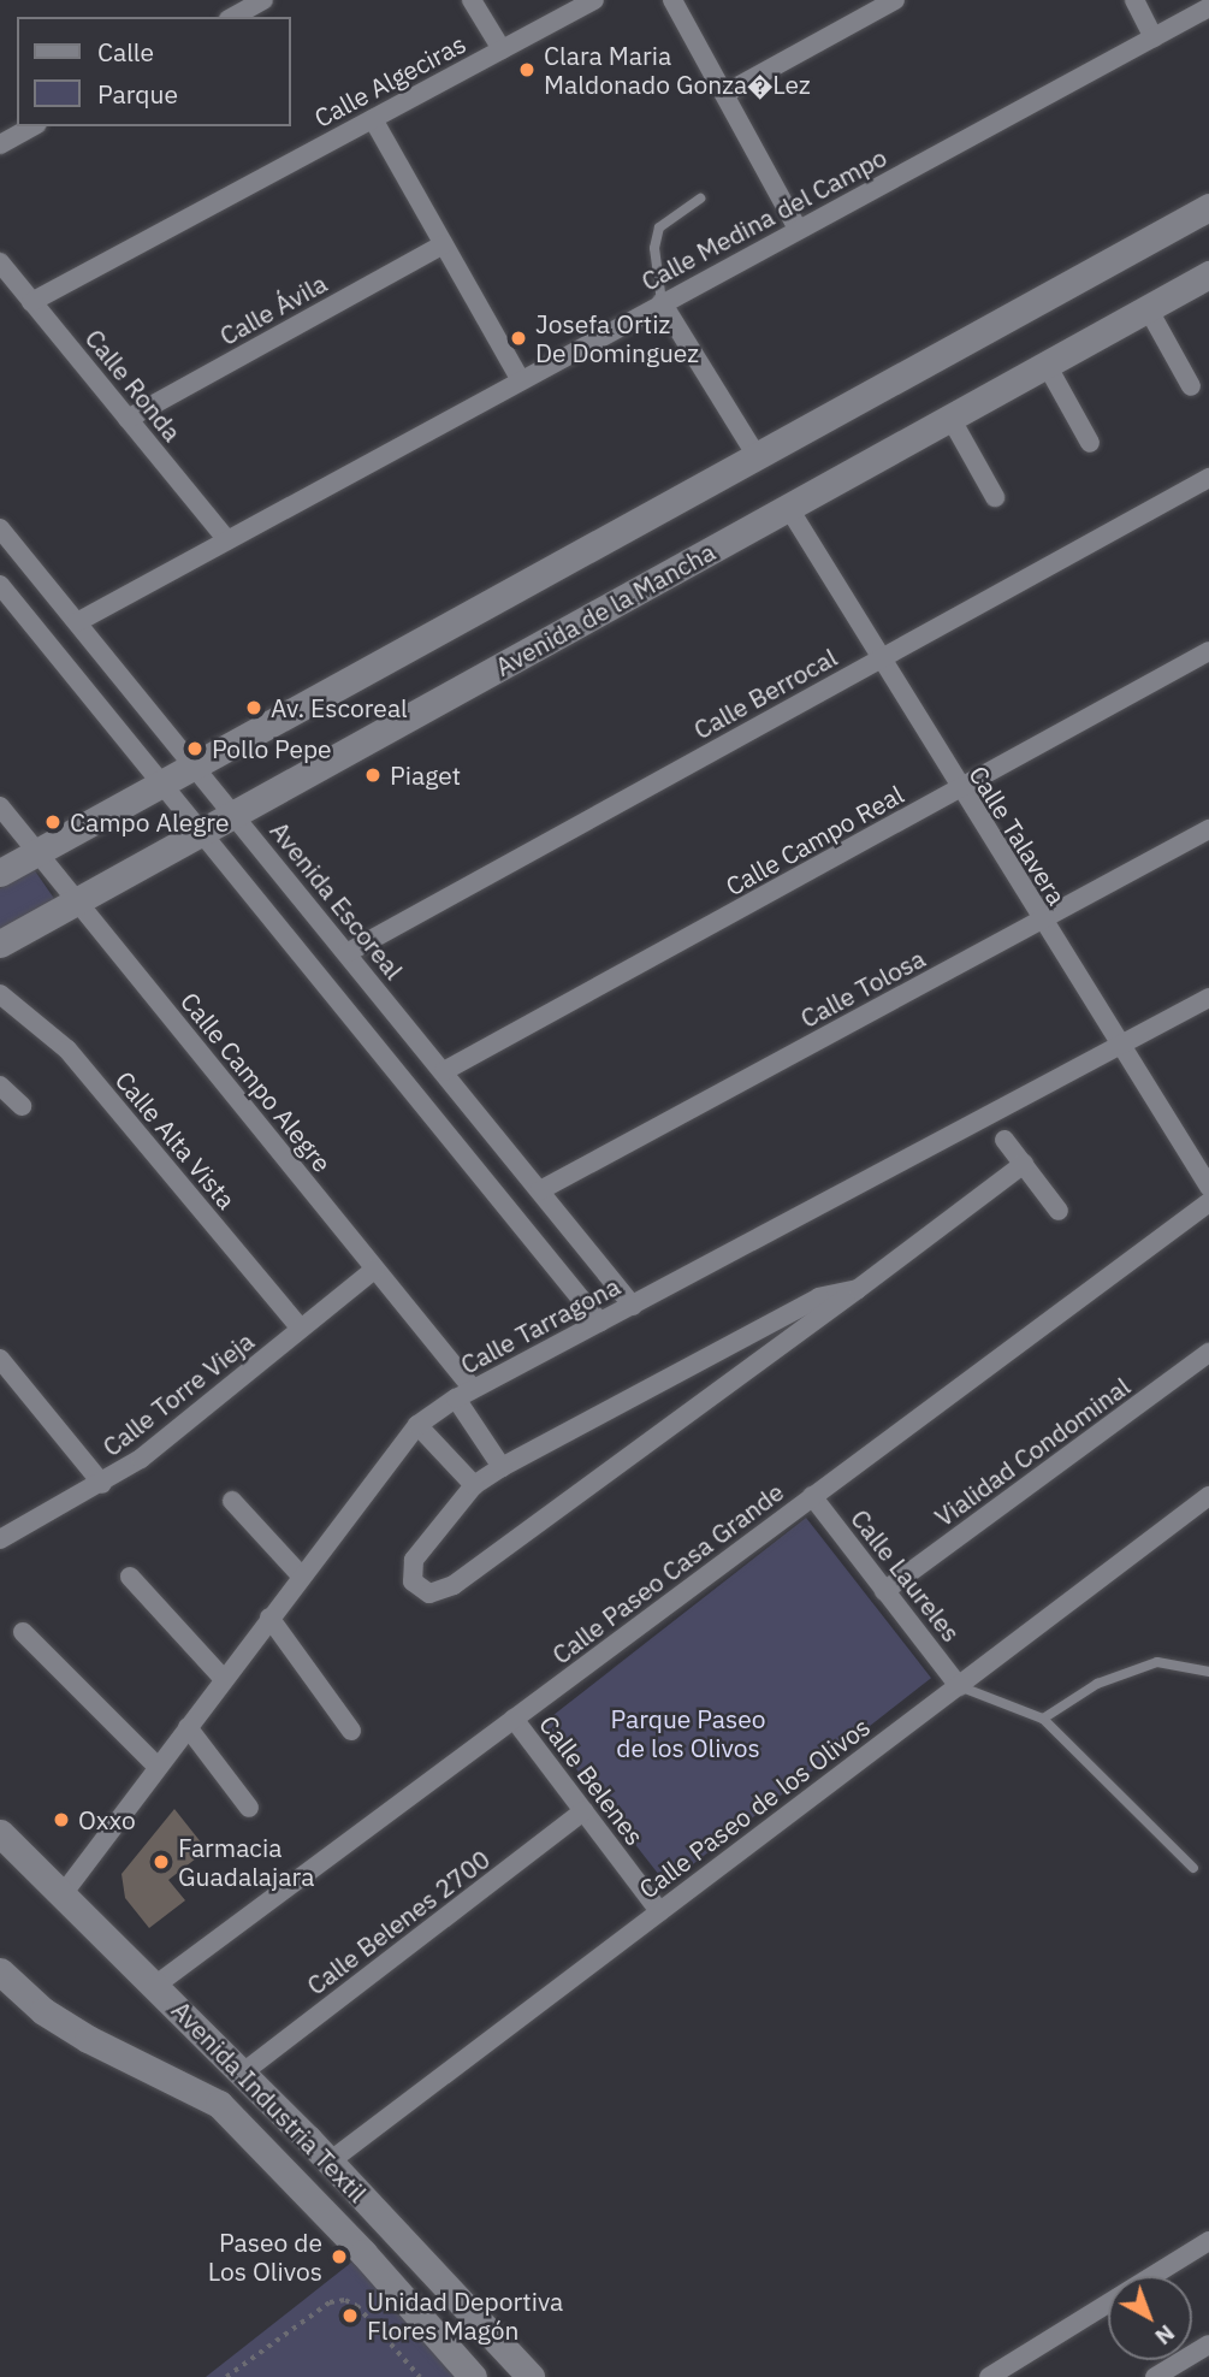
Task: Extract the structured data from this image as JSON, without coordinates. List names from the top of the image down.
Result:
{
  "streets": {
    "street": [
      "Calle Algeciras",
      "Calle Medina del Campo",
      "Calle Ávila",
      "Calle Ronda",
      "Avenida de la Mancha",
      "Calle Berrocal",
      "Calle Talavera",
      "Calle Campo Real",
      "Avenida Escoreal",
      "Calle Tolosa",
      "Calle Campo Alegre",
      "Calle Alta Vista",
      "Calle Tarragona",
      "Calle Torre Vieja",
      "Vialidad Condominal",
      "Calle Paseo Casa Grande",
      "Calle Laureles",
      "Calle Belenes",
      "Calle Paseo de los Olivos",
      "Calle Belenes 2700",
      "Avenida Industria Textil"
    ]
  },
  "crossings": [
    ["Calle Algeciras", "Calle Ronda"],
    ["Calle Medina del Campo", "Calle Ronda"],
    ["Calle Medina del Campo", "Avenida Escoreal"],
    ["Calle Ávila", "Calle Ronda"],
    ["Avenida de la Mancha", "Calle Talavera"],
    ["Avenida de la Mancha", "Avenida Escoreal"],
    ["Avenida de la Mancha", "Calle Campo Alegre"],
    ["Calle Berrocal", "Calle Talavera"],
    ["Calle Berrocal", "Avenida Escoreal"],
    ["Calle Talavera", "Calle Campo Real"],
    ["Calle Talavera", "Calle Tolosa"],
    ["Calle Talavera", "Calle Tarragona"],
    ["Calle Campo Real", "Avenida Escoreal"],
    ["Avenida Escoreal", "Calle Tolosa"],
    ["Avenida Escoreal", "Calle Tarragona"],
    ["Calle Campo Alegre", "Calle Tarragona"],
    ["Calle Campo Alegre", "Calle Torre Vieja"],
    ["Calle Alta Vista", "Calle Torre Vieja"],
    ["Calle Tarragona", "Avenida Industria Textil"],
    ["Vialidad Condominal", "Calle Laureles"],
    ["Calle Paseo Casa Grande", "Calle Laureles"],
    ["Calle Paseo Casa Grande", "Calle Belenes"],
    ["Calle Paseo Casa Grande", "Avenida Industria Textil"],
    ["Calle Laureles", "Calle Paseo de los Olivos"],
    ["Calle Belenes", "Calle Paseo de los Olivos"],
    ["Calle Belenes", "Calle Belenes 2700"],
    ["Calle Paseo de los Olivos", "Avenida Industria Textil"],
    ["Calle Belenes 2700", "Avenida Industria Textil"]
  ],
  "parks": ["Parque Paseo de los Olivos"],
  "places": [
    "Clara Maria Maldonado Gonza�Lez",
    "Josefa Ortiz De Dominguez",
    "Av. Escoreal",
    "Pollo Pepe",
    "Piaget",
    "Campo Alegre",
    "Oxxo",
    "Farmacia Guadalajara",
    "Paseo de Los Olivos",
    "Unidad Deportiva Flores Magón"
  ],
  "legend": ["Calle", "Parque"],
  "north": "bottom right"
}
